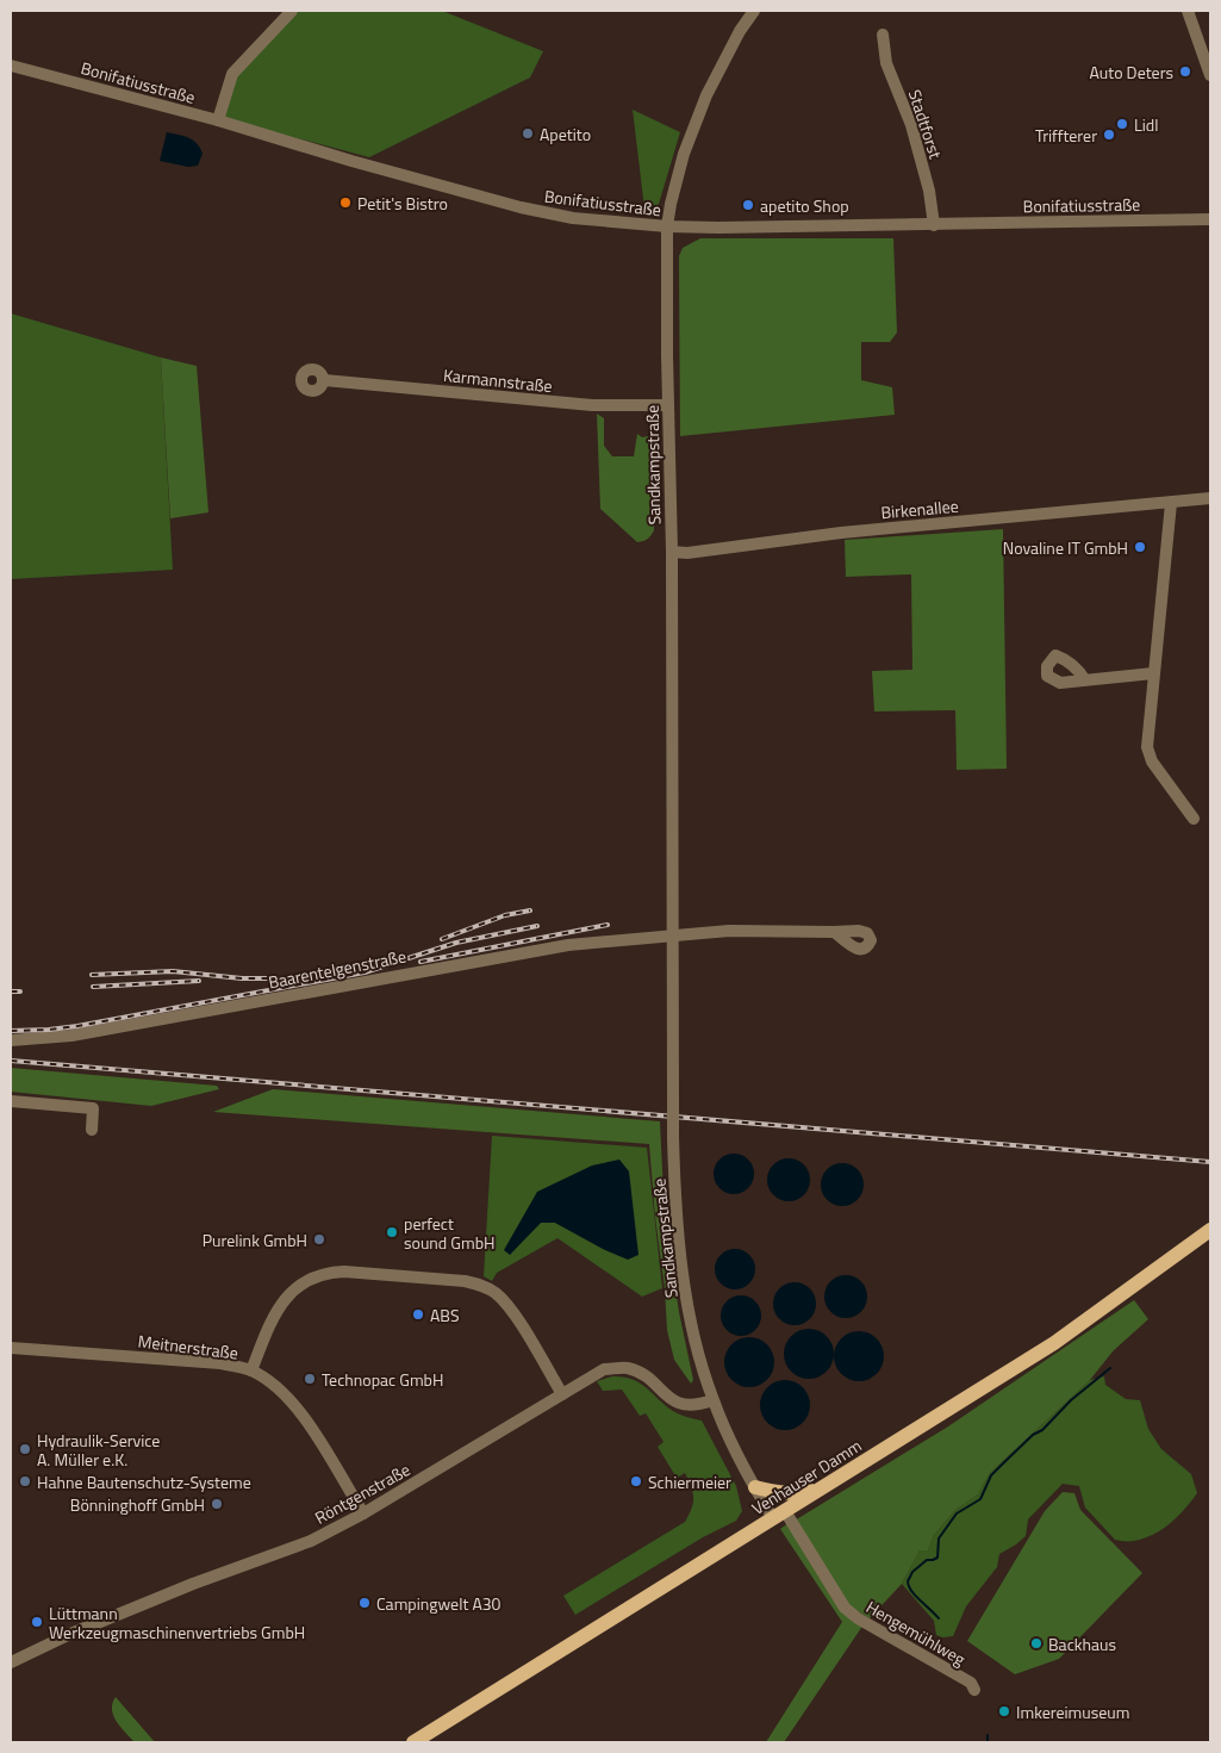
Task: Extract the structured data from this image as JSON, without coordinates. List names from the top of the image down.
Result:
{
  "streets": {
    "main road": ["Venhauser Damm"],
    "street": [
      "Bonifatiusstraße",
      "Stadtforst",
      "Karmannstraße",
      "Sandkampstraße",
      "Birkenallee",
      "Baarentelgenstraße",
      "Meitnerstraße",
      "Röntgenstraße",
      "Hengemühlweg"
    ]
  },
  "crossings": [
    ["Bonifatiusstraße", "Stadtforst"],
    ["Bonifatiusstraße", "Sandkampstraße"],
    ["Karmannstraße", "Sandkampstraße"],
    ["Sandkampstraße", "Birkenallee"],
    ["Sandkampstraße", "Baarentelgenstraße"],
    ["Sandkampstraße", "Venhauser Damm"],
    ["Sandkampstraße", "Röntgenstraße"],
    ["Sandkampstraße", "Hengemühlweg"],
    ["Meitnerstraße", "Röntgenstraße"],
    ["Venhauser Damm", "Hengemühlweg"]
  ],
  "places": [
    "Auto Deters",
    "Lidl",
    "Apetito",
    "Triffterer",
    "Petit's Bistro",
    "apetito Shop",
    "Novaline IT GmbH",
    "perfect sound GmbH",
    "Purelink GmbH",
    "ABS",
    "Technopac GmbH",
    "Hydraulik-Service A. Müller e.K.",
    "Hahne Bautenschutz-Systeme",
    "Schiermeier",
    "Bönninghoff GmbH",
    "Campingwelt A30",
    "Lüttmann Werkzeugmaschinenvertriebs GmbH",
    "Backhaus",
    "Imkereimuseum"
  ]
}
